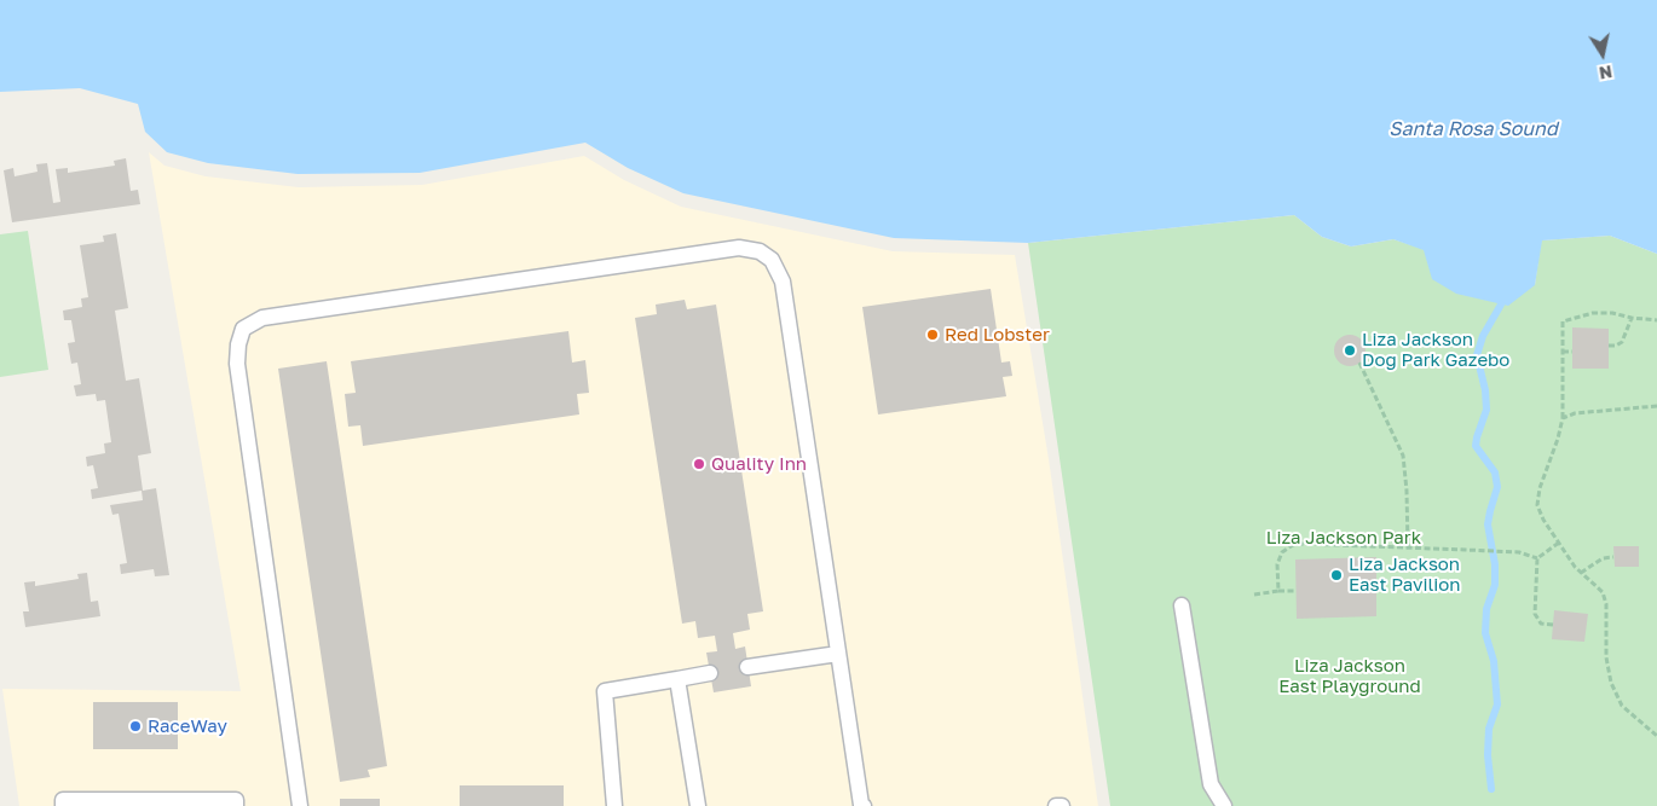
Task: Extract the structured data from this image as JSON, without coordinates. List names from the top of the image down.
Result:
{
  "water": ["Santa Rosa Sound"],
  "parks": ["Liza Jackson Park", "Liza Jackson East Playground"],
  "places": [
    "Red Lobster",
    "Liza Jackson Dog Park Gazebo",
    "Quality Inn",
    "Liza Jackson East Pavilion",
    "RaceWay"
  ],
  "north": "bottom"
}
